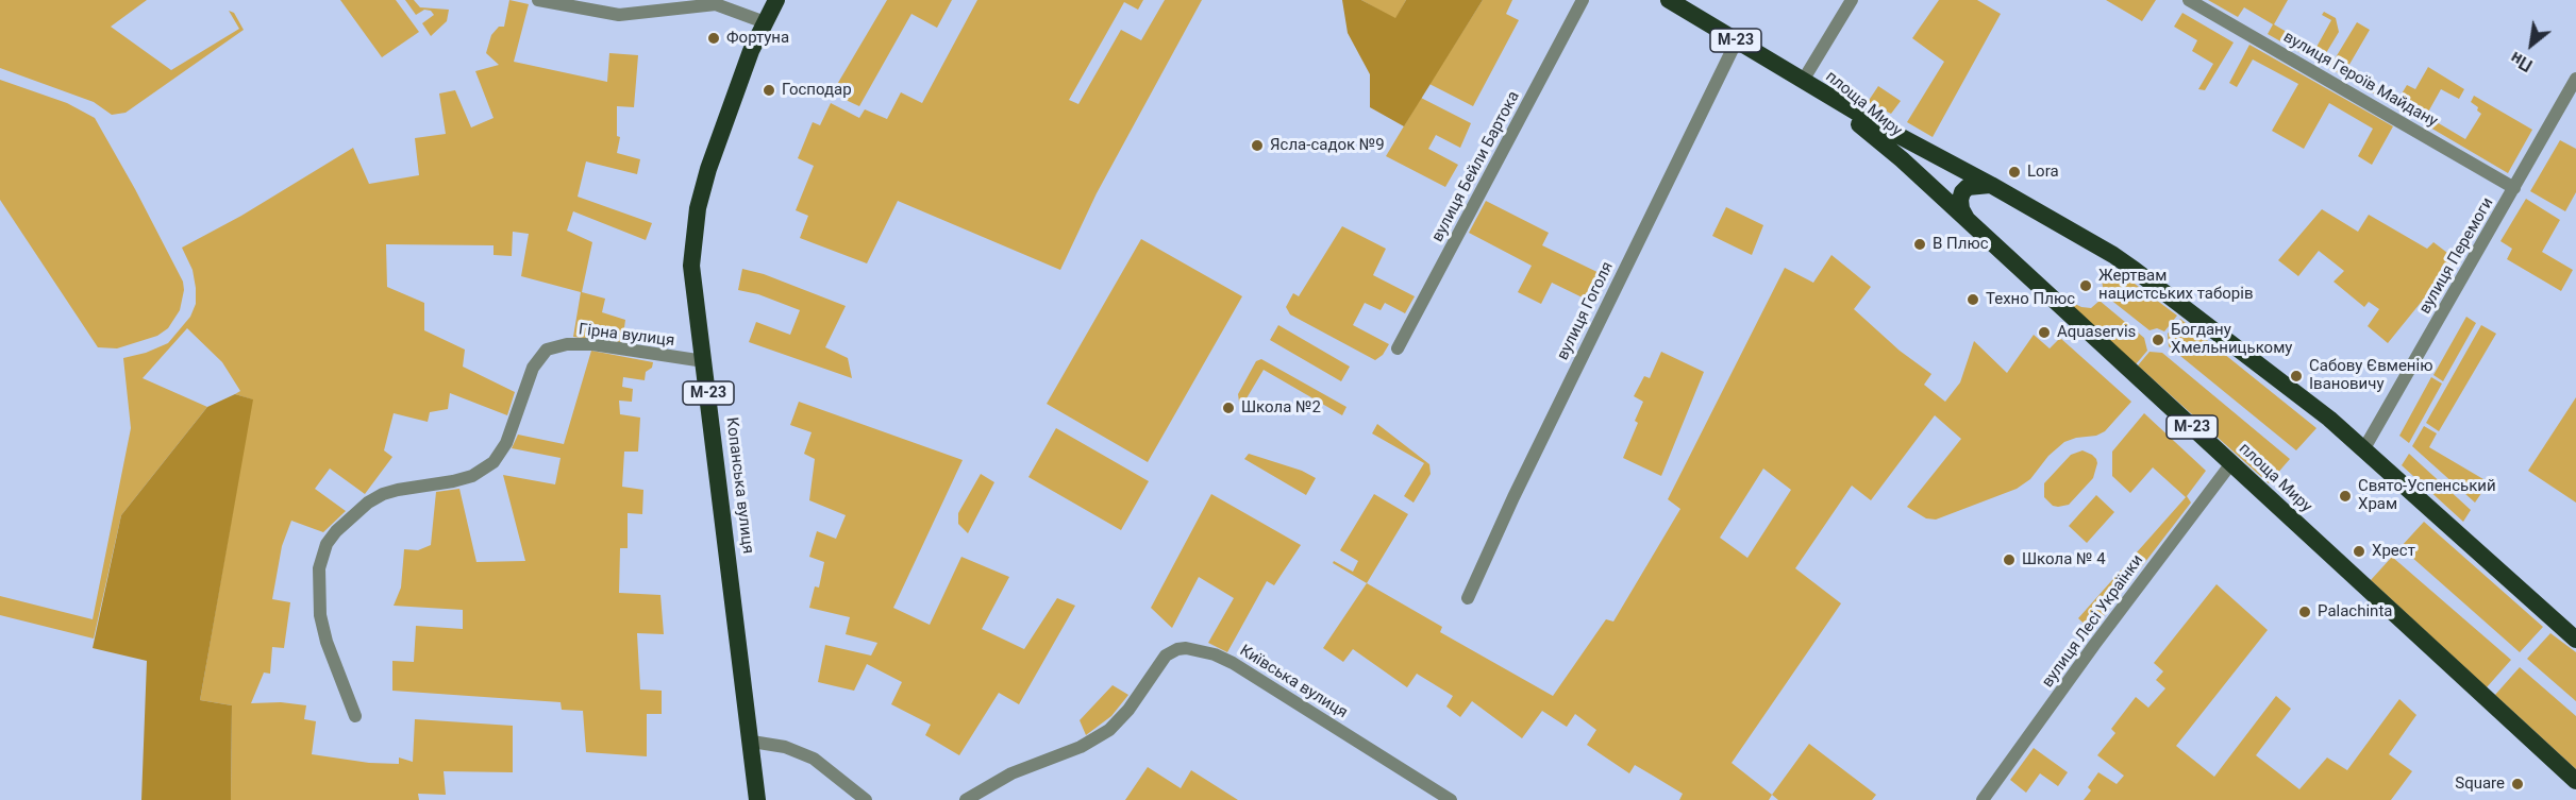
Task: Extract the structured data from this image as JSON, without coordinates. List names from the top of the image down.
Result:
{
  "streets": {
    "highway": ["М-23", "площа Миру", "Копанська вулиця"],
    "street": [
      "вулиця Героїв Майдану",
      "вулиця Бейли Бартока",
      "вулиця Перемоги",
      "вулиця Гоголя",
      "Гірна вулиця",
      "вулиця Лесі Українки",
      "Київська вулиця"
    ]
  },
  "crossings": [
    ["М-23", "площа Миру"],
    ["М-23", "вулиця Гоголя"],
    ["вулиця Героїв Майдану", "вулиця Перемоги"],
    ["площа Миру", "вулиця Перемоги"],
    ["площа Миру", "вулиця Лесі Українки"],
    ["Гірна вулиця", "Копанська вулиця"]
  ],
  "places": [
    "Фортуна",
    "Господар",
    "Ясла-садок №9",
    "Lora",
    "В Плюс",
    "Жертвам нацистських таборів",
    "Техно Плюс",
    "Aquaservis",
    "Богдану Хмельницькому",
    "Сабову Євменію Івановичу",
    "Школа №2",
    "Свято-Успенський Храм",
    "Хрест",
    "Школа № 4",
    "Palachinta",
    "Square"
  ],
  "north": "bottom left"
}
